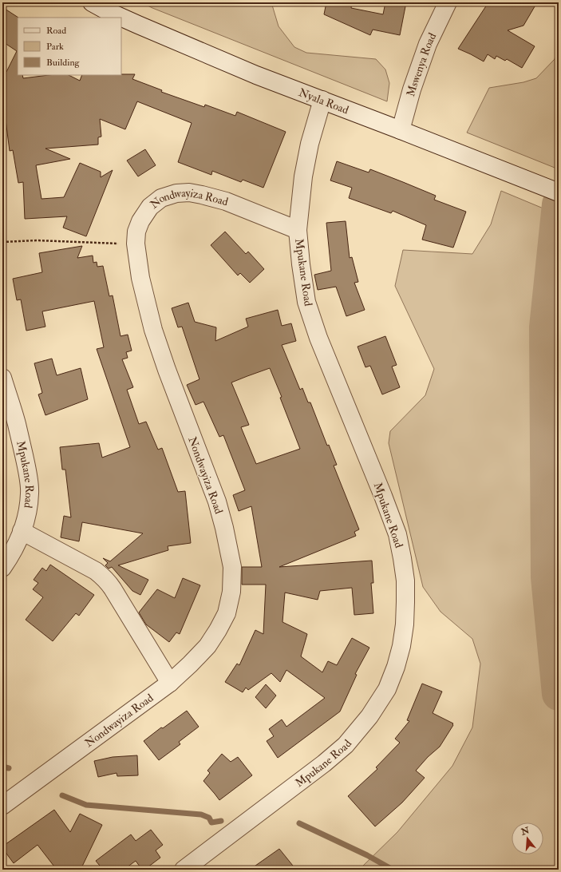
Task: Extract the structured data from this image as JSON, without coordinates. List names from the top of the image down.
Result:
{
  "streets": {
    "street": [
      "Mswenya Road",
      "Nyala Road",
      "Nondwayiza Road",
      "Mpukane Road"
    ]
  },
  "crossings": [
    ["Mswenya Road", "Nyala Road"],
    ["Nyala Road", "Mpukane Road"],
    ["Nondwayiza Road", "Mpukane Road"]
  ],
  "legend": ["Road", "Park", "Building"],
  "north": "top"
}
